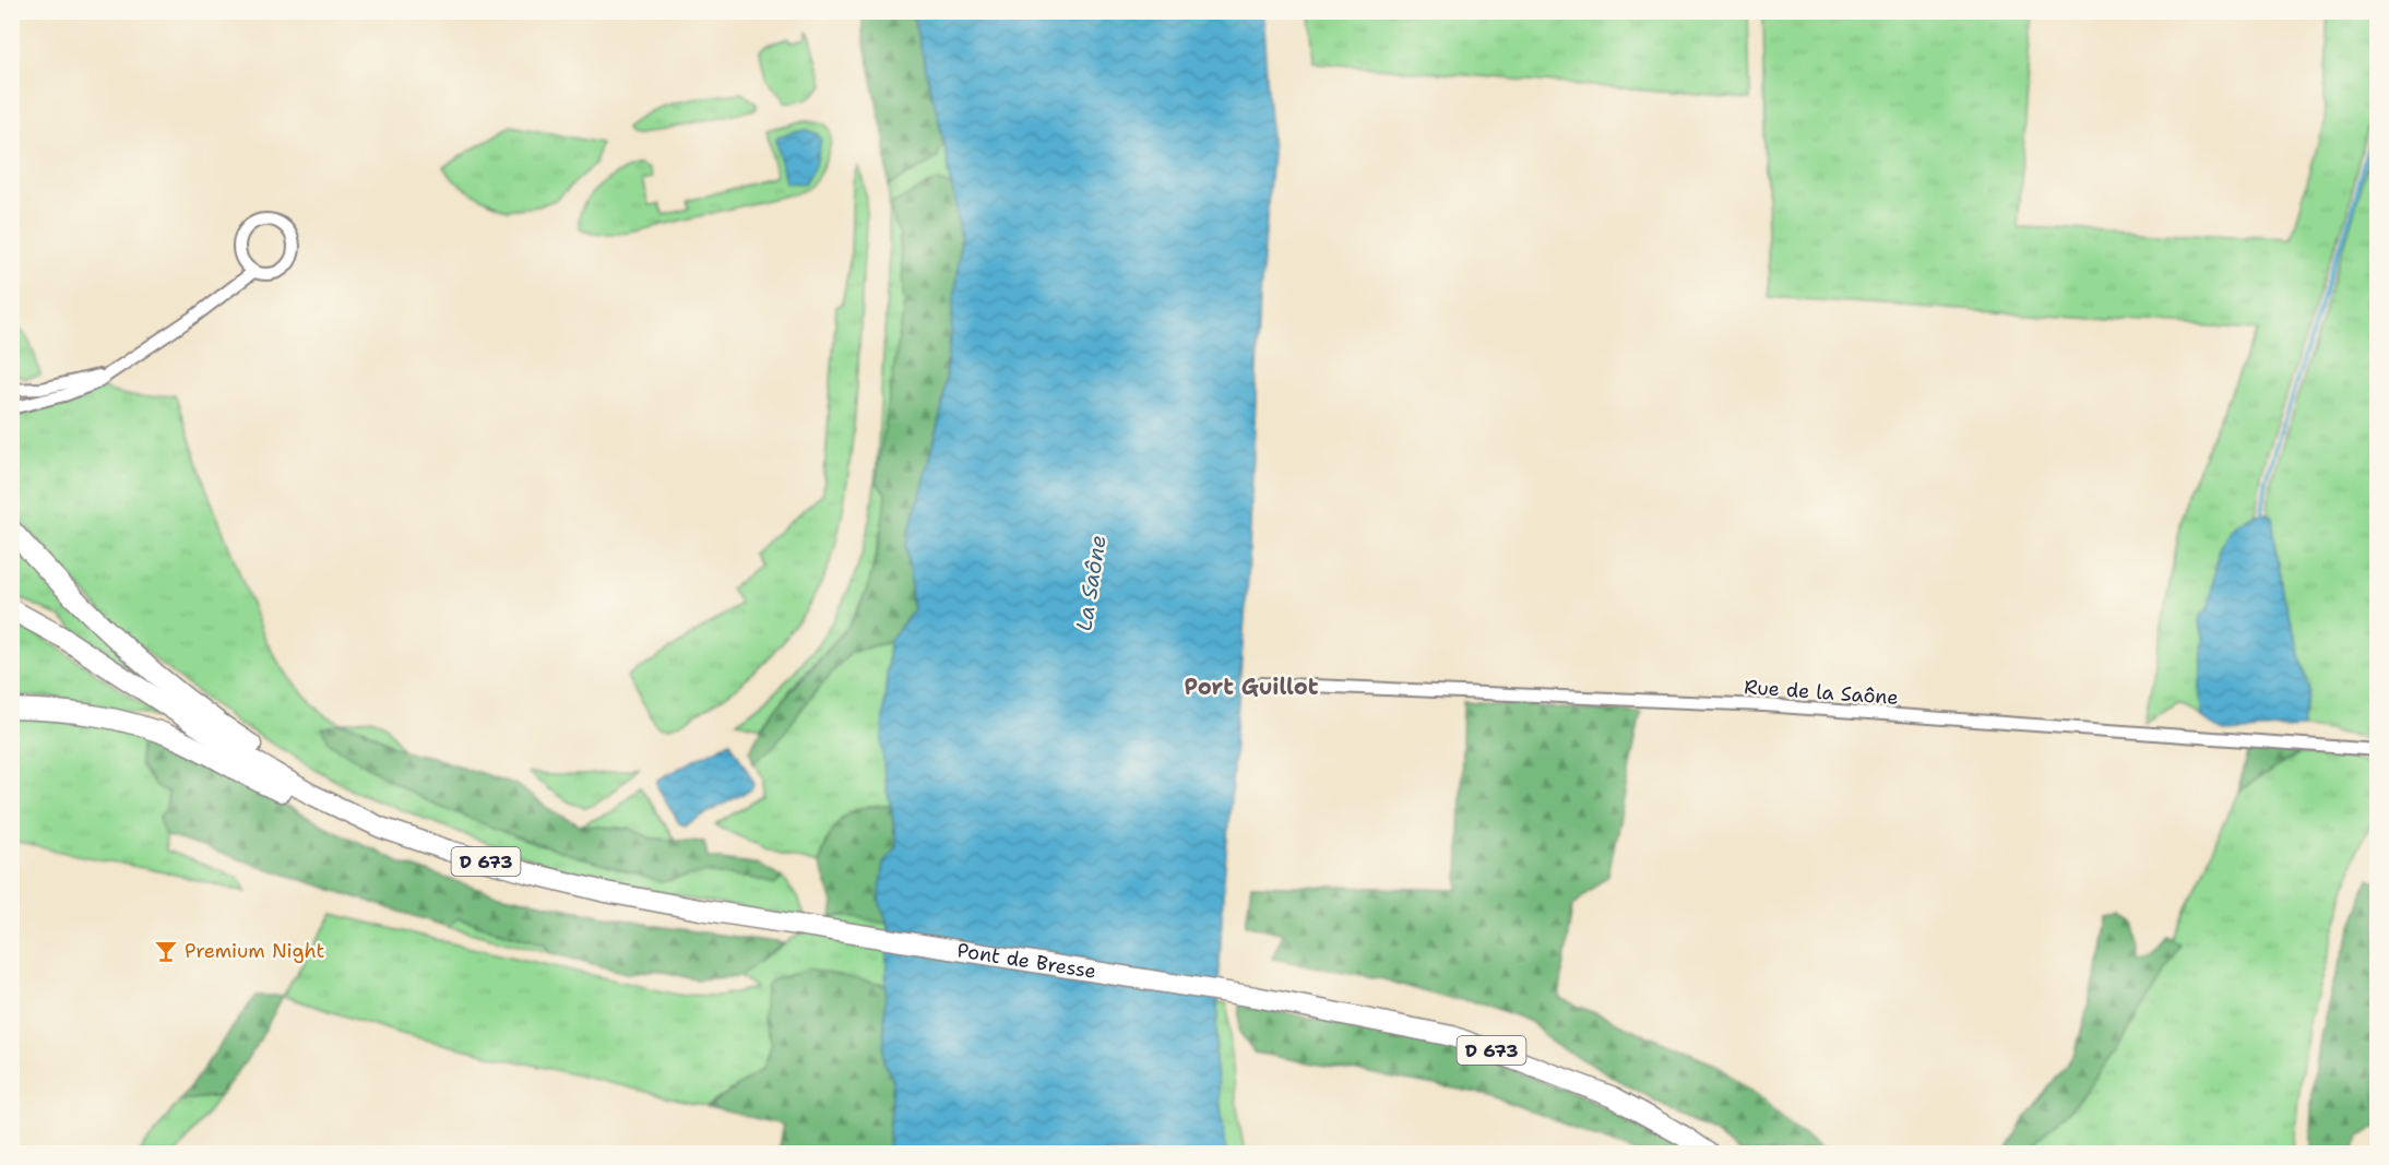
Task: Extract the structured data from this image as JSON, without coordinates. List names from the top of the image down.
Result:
{
  "streets": {
    "main road": ["D 673", "Pont de Bresse"],
    "street": ["Rue de la Saône"]
  },
  "crossings": [
    ["D 673", "Pont de Bresse"]
  ],
  "districts": ["Port Guillot"],
  "water": ["La Saône"],
  "places": {
    "bar": ["Premium Night"]
  }
}
